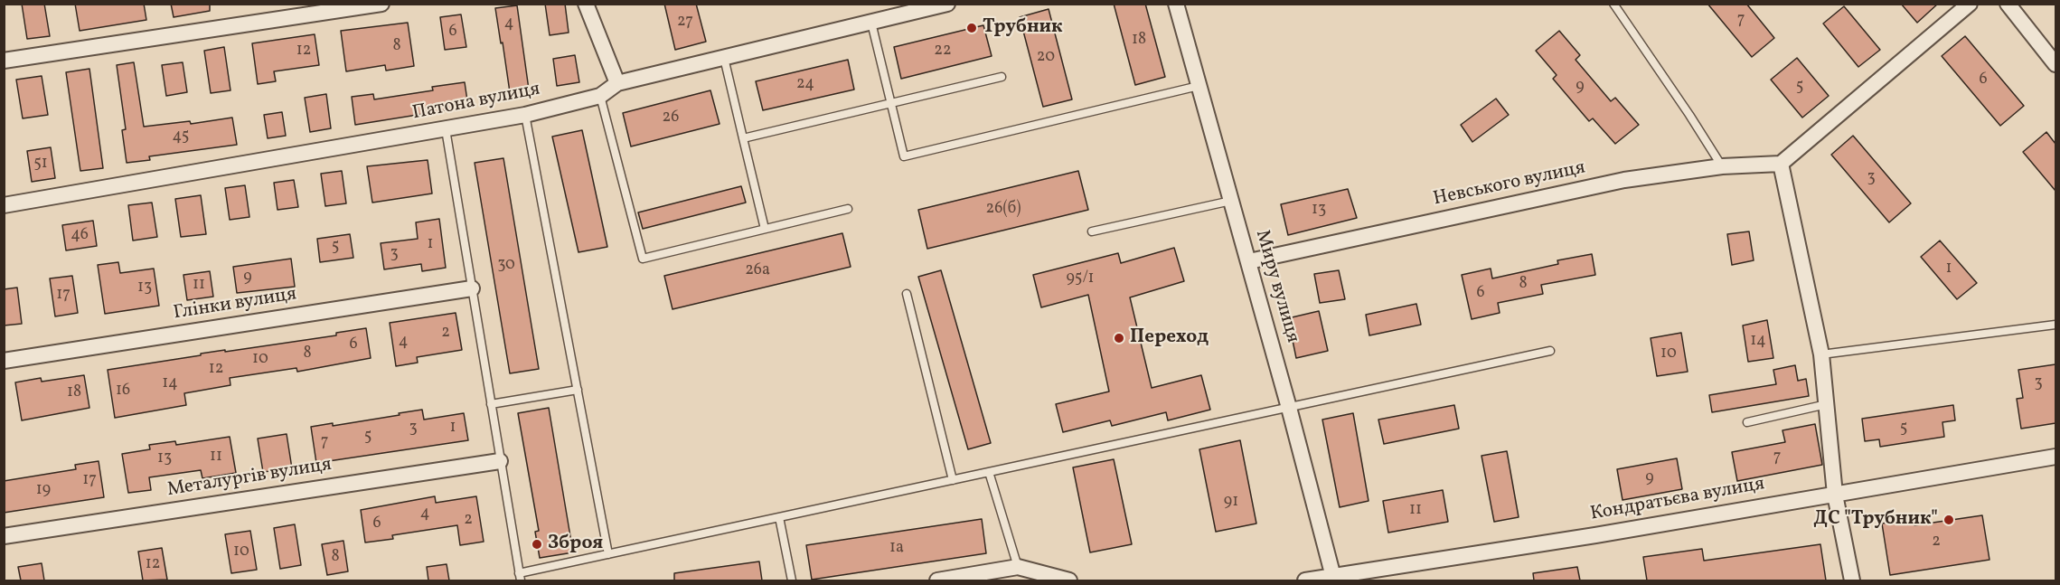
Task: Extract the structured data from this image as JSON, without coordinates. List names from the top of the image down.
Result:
{
  "streets": {
    "street": [
      "Патона вулиця",
      "Невського вулиця",
      "Миру вулиця",
      "Глінки вулиця",
      "Металургів вулиця",
      "Кондратьєва вулиця"
    ]
  },
  "crossings": [
    ["Невського вулиця", "Миру вулиця"],
    ["Миру вулиця", "Кондратьєва вулиця"]
  ],
  "places": [
    "Трубник",
    "Переход",
    "ДС \"Трубник\"",
    "Зброя"
  ],
  "house_numbers": [
    "7",
    "27",
    "4",
    "6",
    "18",
    "8",
    "12",
    "22",
    "20",
    "6",
    "24",
    "9",
    "5",
    "26",
    "45",
    "51",
    "3",
    "26(б)",
    "13",
    "46",
    "1",
    "5",
    "3",
    "30",
    "1",
    "26а",
    "9",
    "95/1",
    "8",
    "11",
    "13",
    "6",
    "17",
    "2",
    "14",
    "4",
    "6",
    "8",
    "10",
    "10",
    "12",
    "14",
    "3",
    "16",
    "18",
    "1",
    "3",
    "5",
    "5",
    "7",
    "11",
    "7",
    "13",
    "9",
    "17",
    "19",
    "91",
    "11",
    "4",
    "2",
    "6",
    "2",
    "1а",
    "10",
    "8",
    "12"
  ]
}
